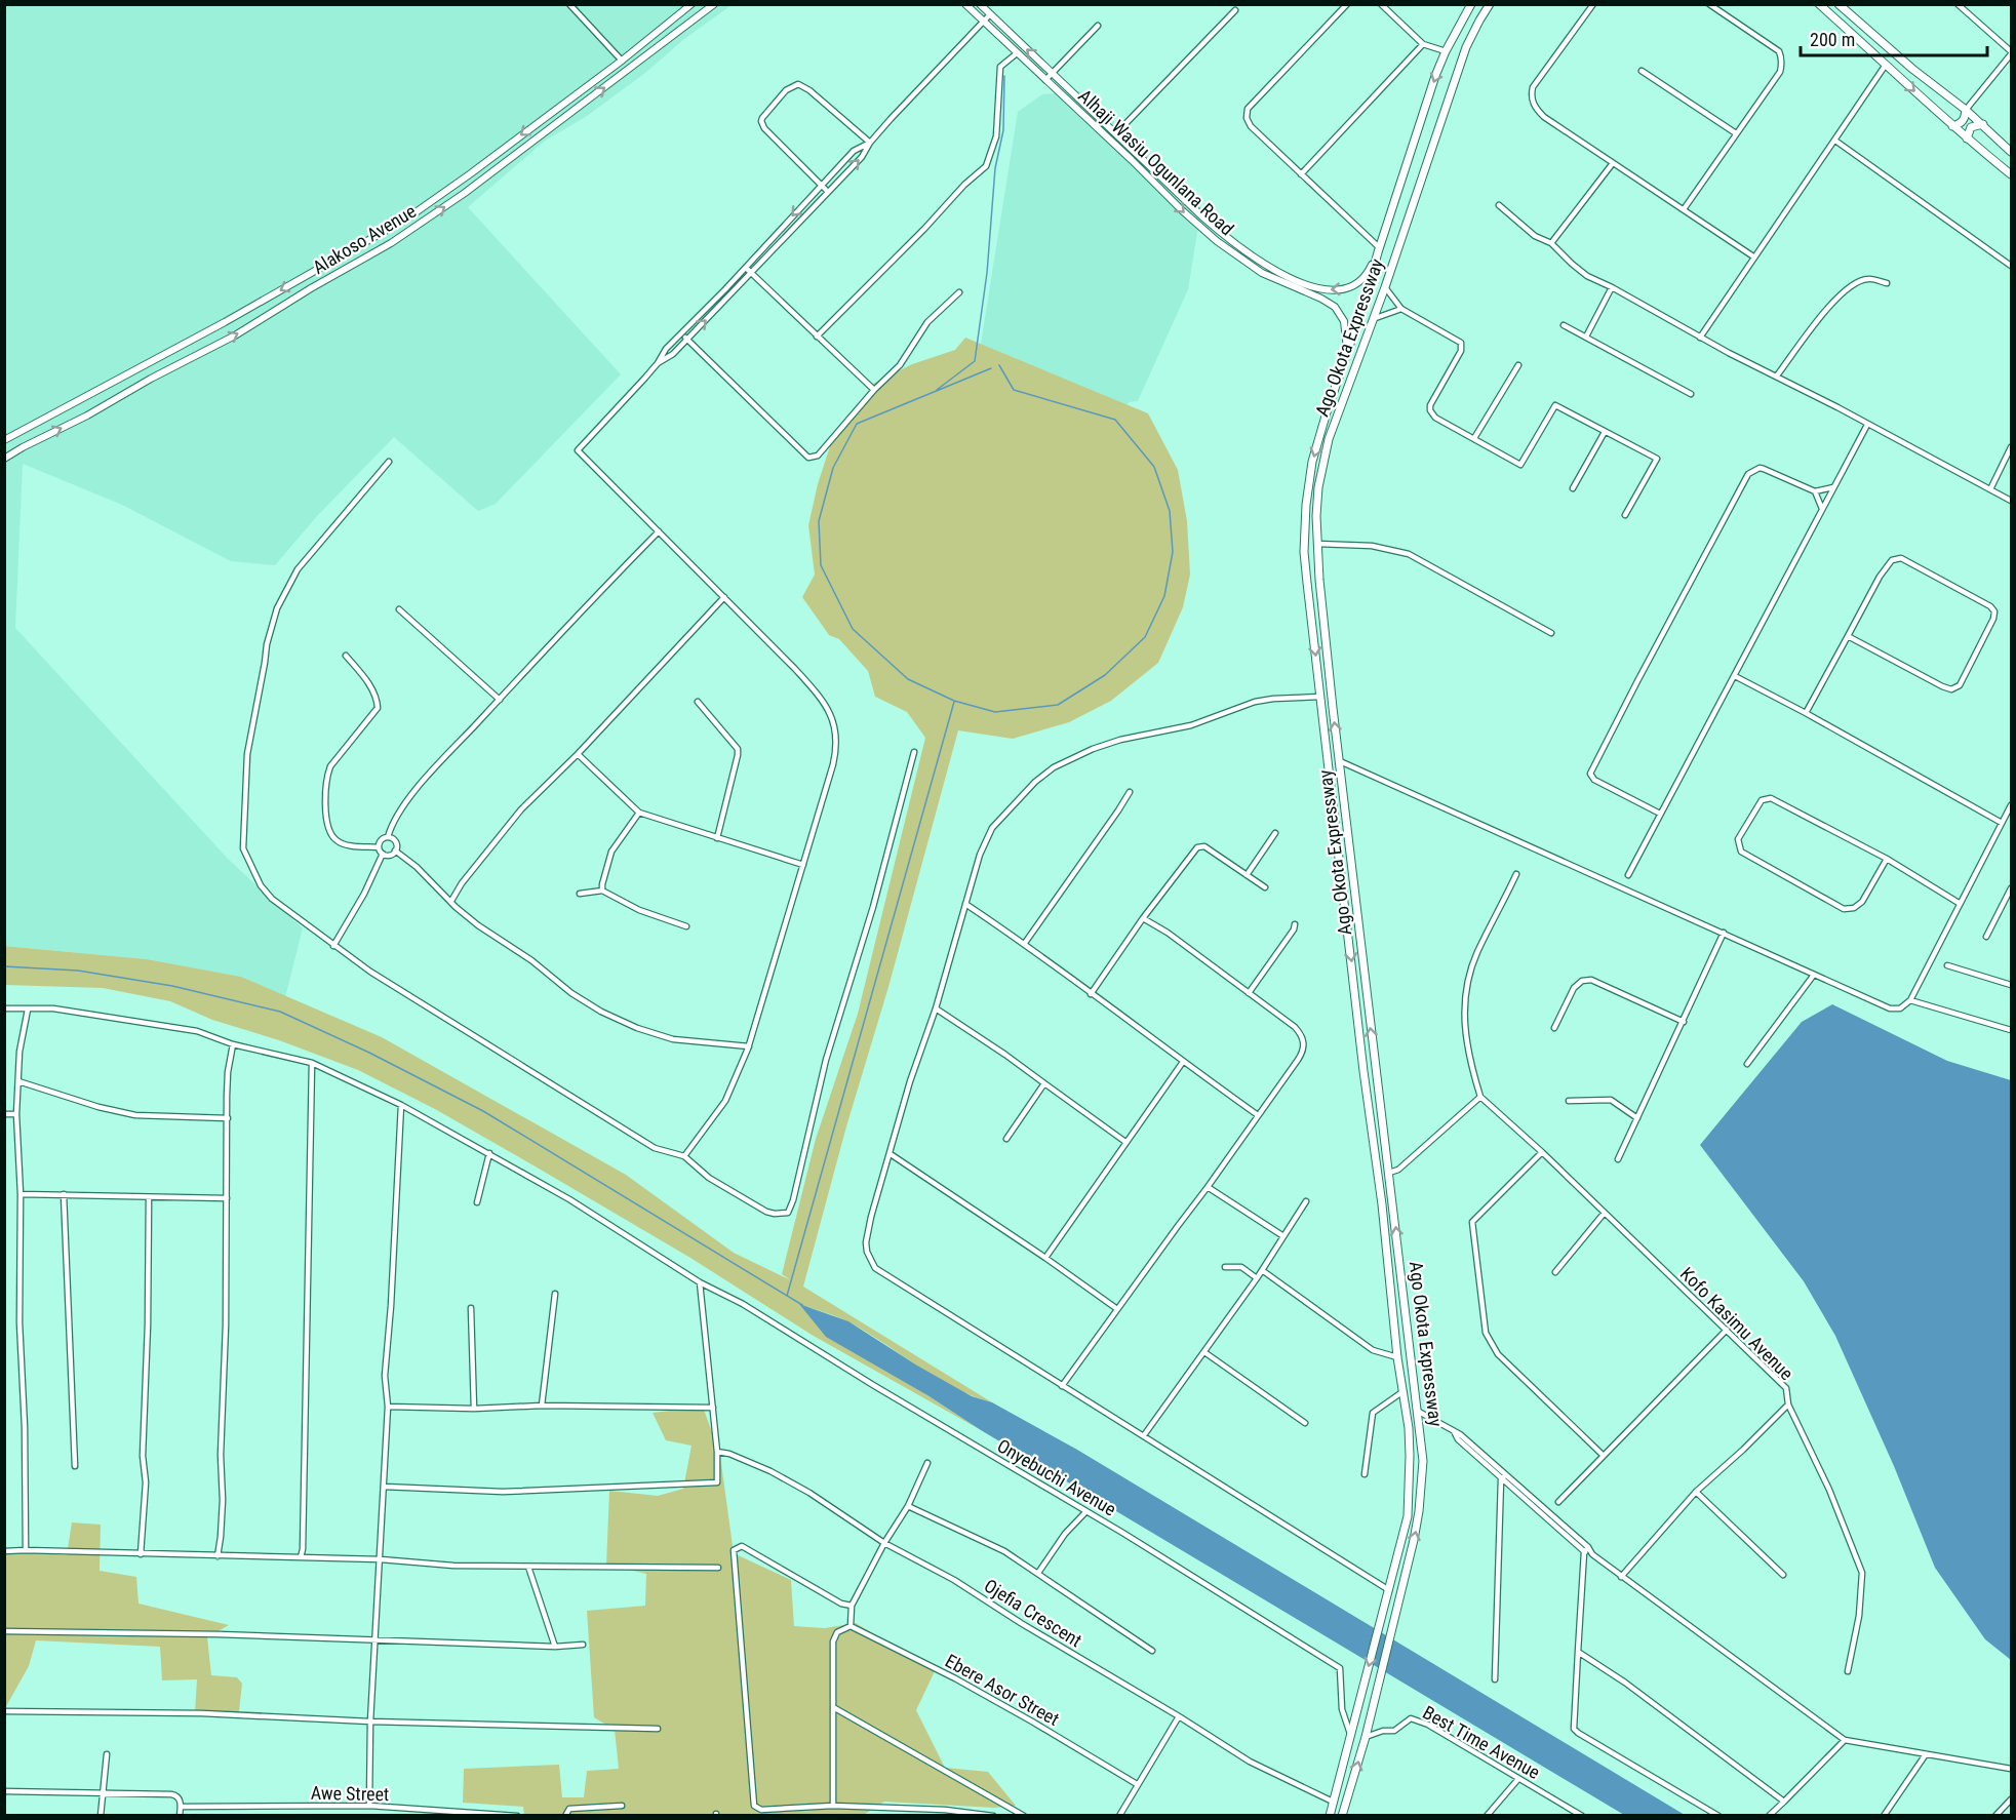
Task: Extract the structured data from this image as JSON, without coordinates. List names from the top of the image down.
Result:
{
  "streets": {
    "main road": ["Ago Okota Expressway"],
    "street": [
      "Alhaji Wasiu Ogunlana Road",
      "Alakoso Avenue",
      "Kofo Kasimu Avenue",
      "Onyebuchi Avenue",
      "Ojefia Crescent",
      "Ebere Asor Street",
      "Best Time Avenue",
      "Awe Street"
    ]
  },
  "crossings": [
    ["Alhaji Wasiu Ogunlana Road", "Ago Okota Expressway"],
    ["Ago Okota Expressway", "Onyebuchi Avenue"],
    ["Ago Okota Expressway", "Ojefia Crescent"],
    ["Ago Okota Expressway", "Best Time Avenue"]
  ],
  "scale_bar": "200 m"
}
